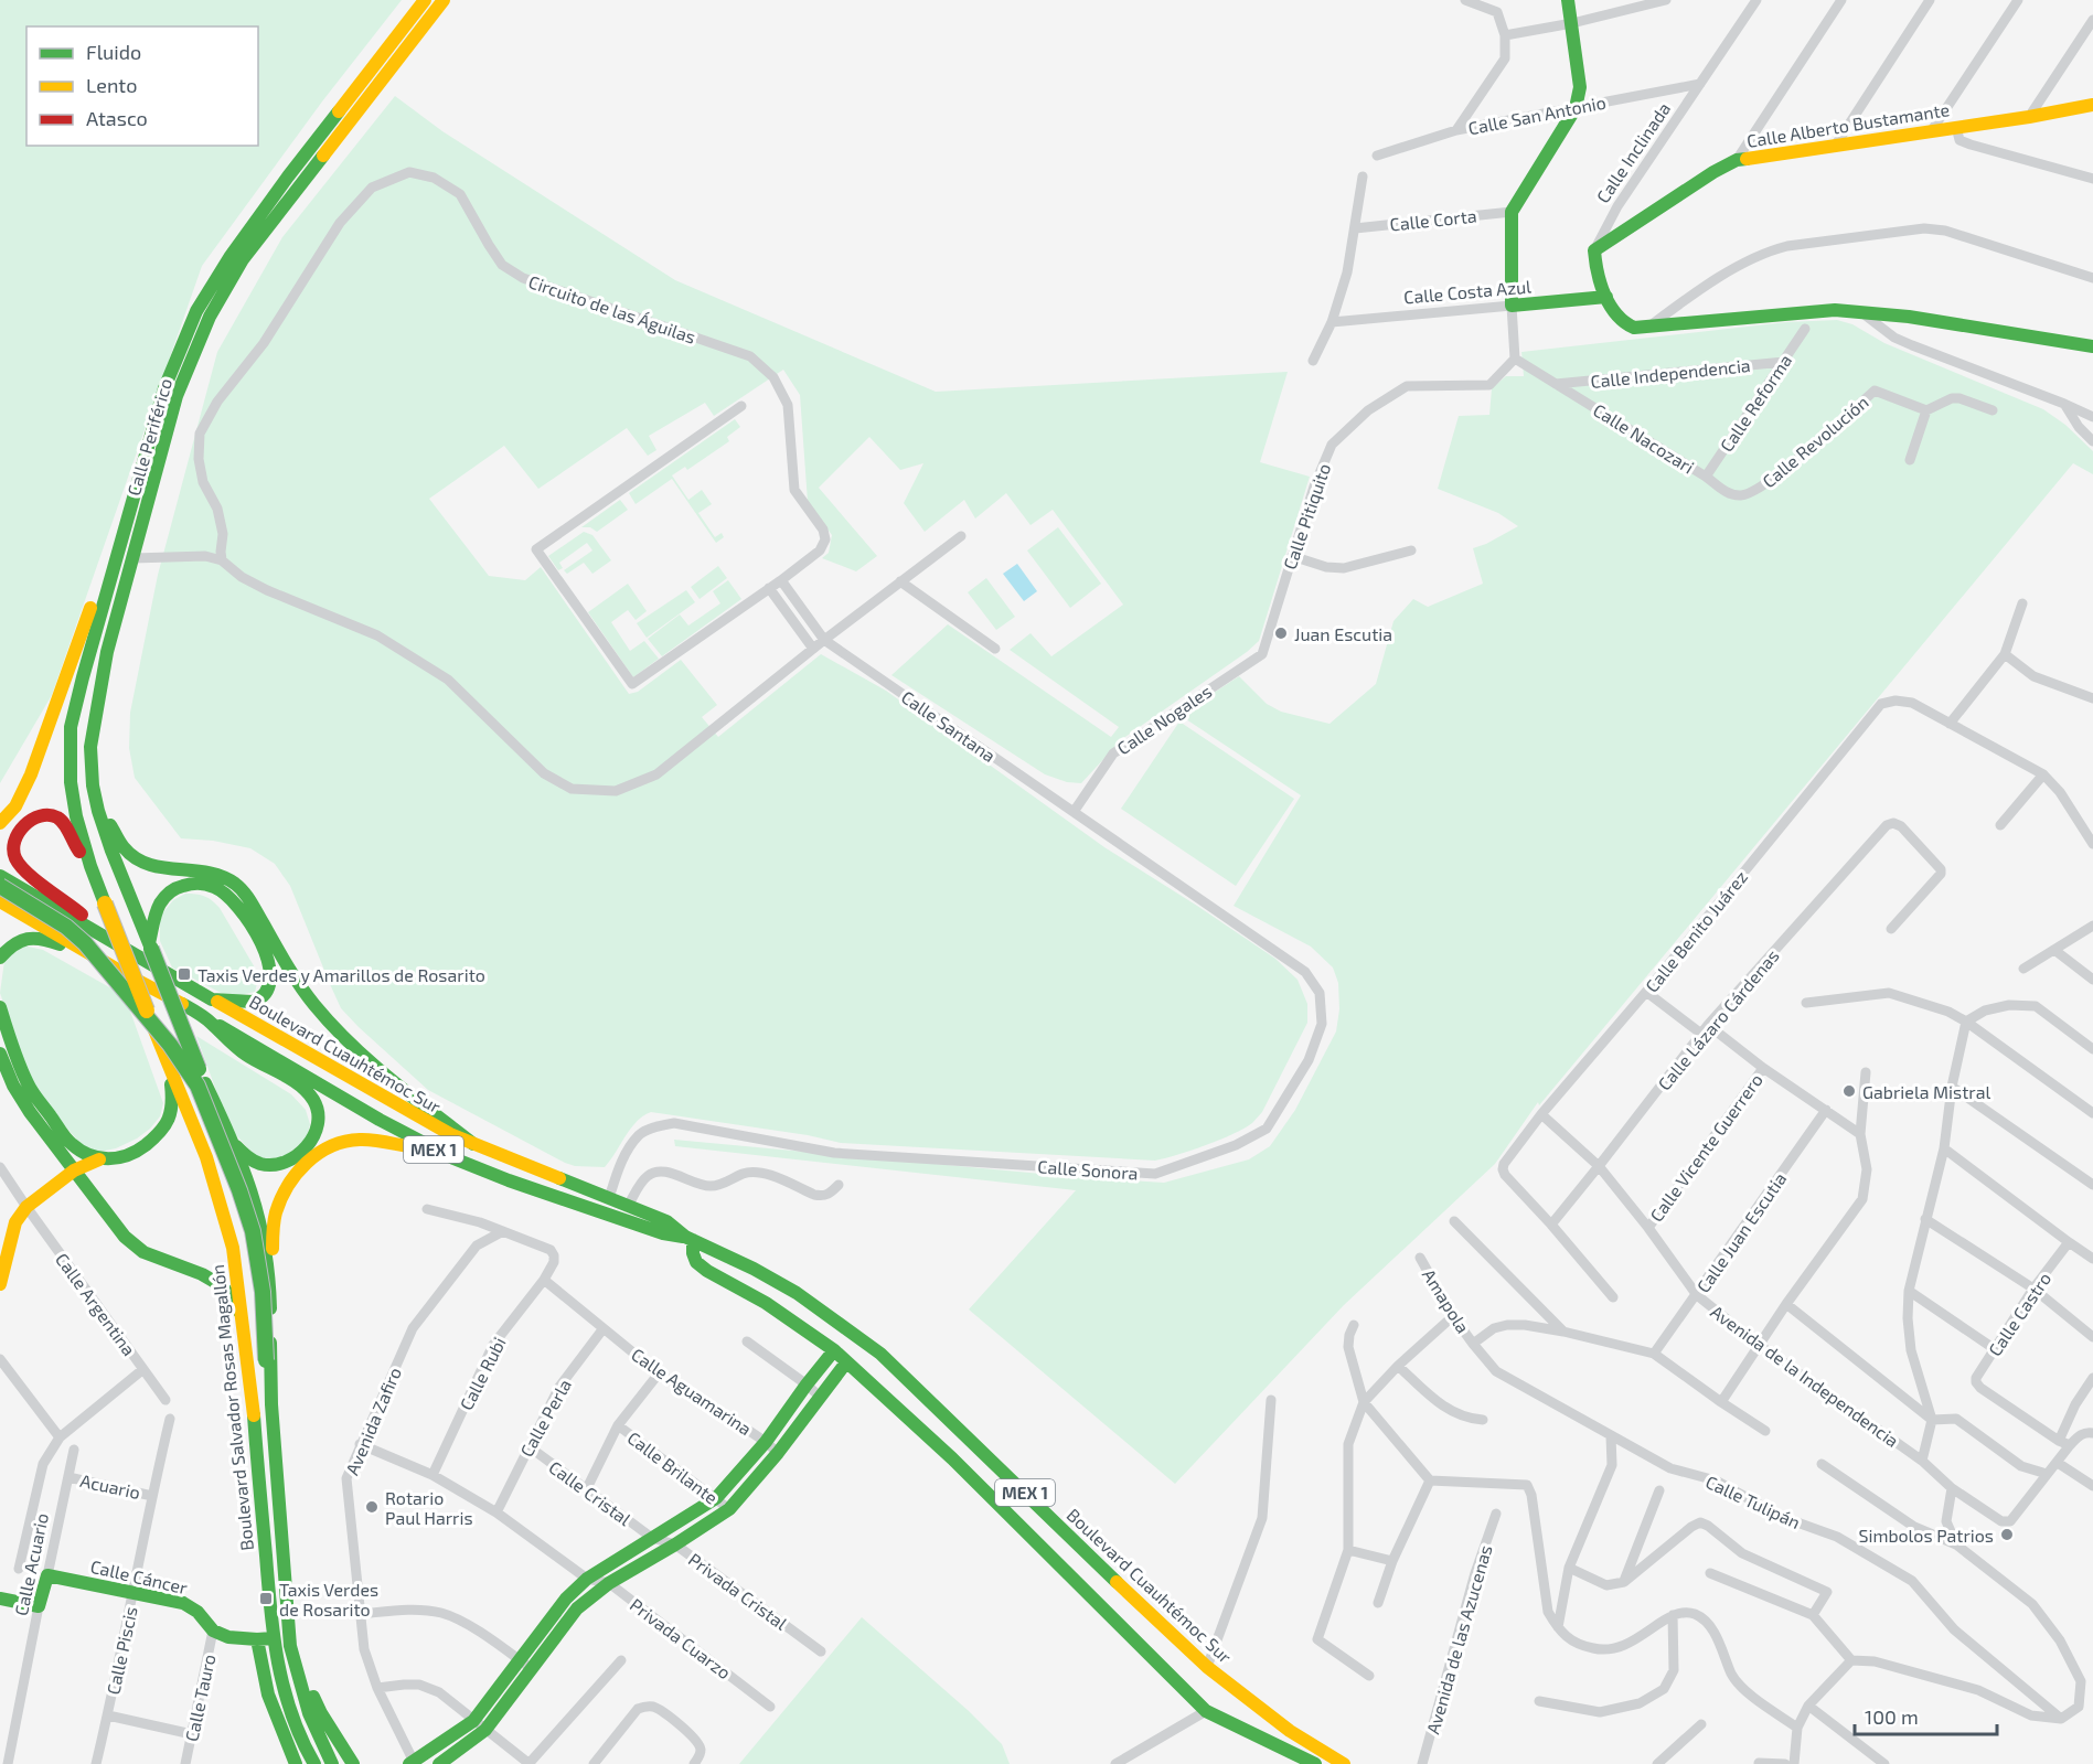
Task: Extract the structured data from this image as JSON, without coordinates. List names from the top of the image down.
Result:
{
  "streets": {
    "main road": [
      "Calle Alberto Bustamante",
      "Calle Costa Azul",
      "Calle Periférico",
      "Boulevard Cuauhtémoc Sur",
      "MEX 1",
      "Boulevard Salvador Rosas Magallón",
      "Calle Acuario",
      "Calle Cáncer"
    ],
    "street": [
      "Calle San Antonio",
      "Calle Inclinada",
      "Calle Corta",
      "Circuito de las Águilas",
      "Calle Independencia",
      "Calle Reforma",
      "Calle Nacozari",
      "Calle Revolución",
      "Calle Pitiquito",
      "Calle Nogales",
      "Calle Santana",
      "Calle Benito Juárez",
      "Calle Lázaro Cárdenas",
      "Calle Vicente Guerrero",
      "Calle Sonora",
      "Calle Juan Escutia",
      "Amapola",
      "Calle Argentina",
      "Calle Castro",
      "Calle Rubi",
      "Avenida de la Independencia",
      "Calle Aguamarina",
      "Calle Perla",
      "Avenida Zafiro",
      "Calle Brilante",
      "Acuario",
      "Calle Cristal",
      "Calle Tulipán",
      "Privada Cristal",
      "Privada Cuarzo",
      "Avenida de las Azucenas",
      "Calle Piscis",
      "Calle Tauro"
    ]
  },
  "crossings": [
    ["Calle San Antonio", "Calle Inclinada"],
    ["Calle Alberto Bustamante", "Calle Inclinada"],
    ["Circuito de las Águilas", "Calle Santana"],
    ["Calle Independencia", "Calle Reforma"],
    ["Calle Independencia", "Calle Nacozari"],
    ["Calle Reforma", "Calle Nacozari"],
    ["Calle Reforma", "Calle Revolución"],
    ["Calle Periférico", "Boulevard Salvador Rosas Magallón"],
    ["Calle Nacozari", "Calle Revolución"],
    ["Calle Nacozari", "Calle Pitiquito"],
    ["Calle Pitiquito", "Calle Nogales"],
    ["Calle Nogales", "Calle Santana"],
    ["Calle Nogales", "Calle Sonora"],
    ["Calle Santana", "Calle Sonora"],
    ["Calle Benito Juárez", "Calle Lázaro Cárdenas"],
    ["Calle Benito Juárez", "Avenida de la Independencia"],
    ["Calle Lázaro Cárdenas", "Avenida de la Independencia"],
    ["Boulevard Cuauhtémoc Sur", "Calle Sonora"],
    ["Calle Vicente Guerrero", "Avenida de la Independencia"],
    ["Calle Juan Escutia", "Avenida de la Independencia"],
    ["Amapola", "Calle Tulipán"],
    ["Calle Rubi", "Calle Aguamarina"],
    ["Calle Aguamarina", "Calle Perla"],
    ["Calle Aguamarina", "Calle Brilante"],
    ["Calle Perla", "Calle Cristal"],
    ["Calle Brilante", "Calle Cristal"],
    ["Acuario", "Calle Acuario"],
    ["Acuario", "Calle Piscis"],
    ["Calle Cristal", "Privada Cristal"],
    ["Calle Acuario", "Calle Cáncer"],
    ["Calle Cáncer", "Calle Piscis"],
    ["Calle Cáncer", "Calle Tauro"]
  ],
  "places": {
    "other": [
      "Juan Escutia",
      "Gabriela Mistral",
      "Rotario Paul Harris",
      "Simbolos Patrios"
    ],
    "transit": ["Taxis Verdes y Amarillos de Rosarito", "Taxis Verdes de Rosarito"]
  },
  "legend": ["Fluido", "Lento", "Atasco"],
  "scale_bar": "100 m"
}
